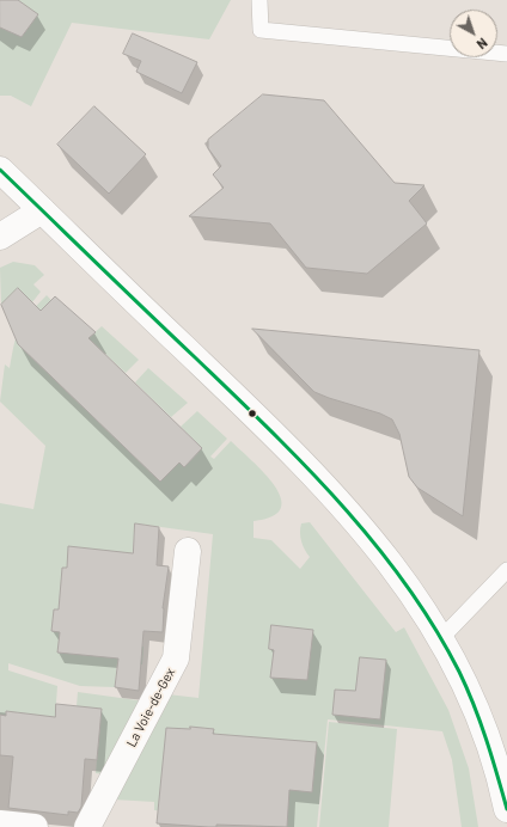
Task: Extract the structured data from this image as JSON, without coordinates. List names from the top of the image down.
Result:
{
  "streets": {
    "street": ["La Voie-de-Gex"]
  },
  "north": "bottom right"
}
